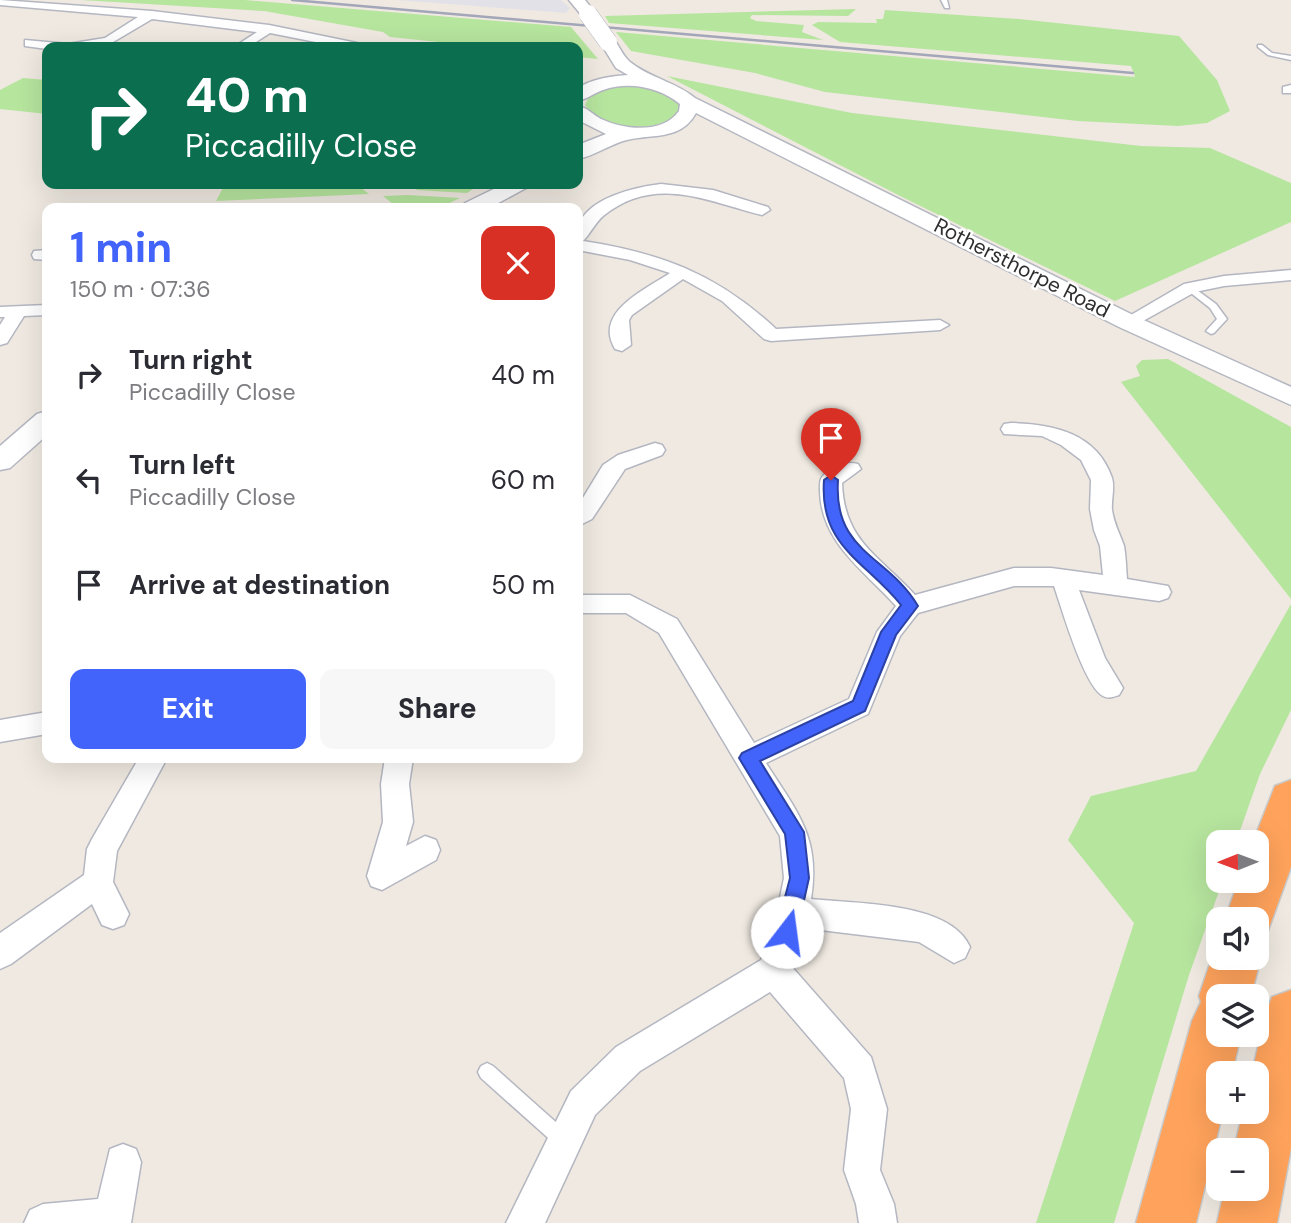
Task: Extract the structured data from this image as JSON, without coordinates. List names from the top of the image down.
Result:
{
  "streets": {
    "street": ["Rothersthorpe Road"]
  },
  "north": "left",
  "page": {
    "turn": ["40 m", "Piccadilly Close"],
    "heading": ["1 min", "150 m · 07:36"],
    "list": [
      {
        "name": "Turn right",
        "note": "Piccadilly Close",
        "value": "40 m"
      },
      {
        "name": "Turn left",
        "note": "Piccadilly Close",
        "value": "60 m"
      },
      {
        "name": "Arrive at destination",
        "value": "50 m"
      }
    ],
    "buttons": ["Exit", "Share"],
    "map_buttons": ["+", "−"]
  }
}
